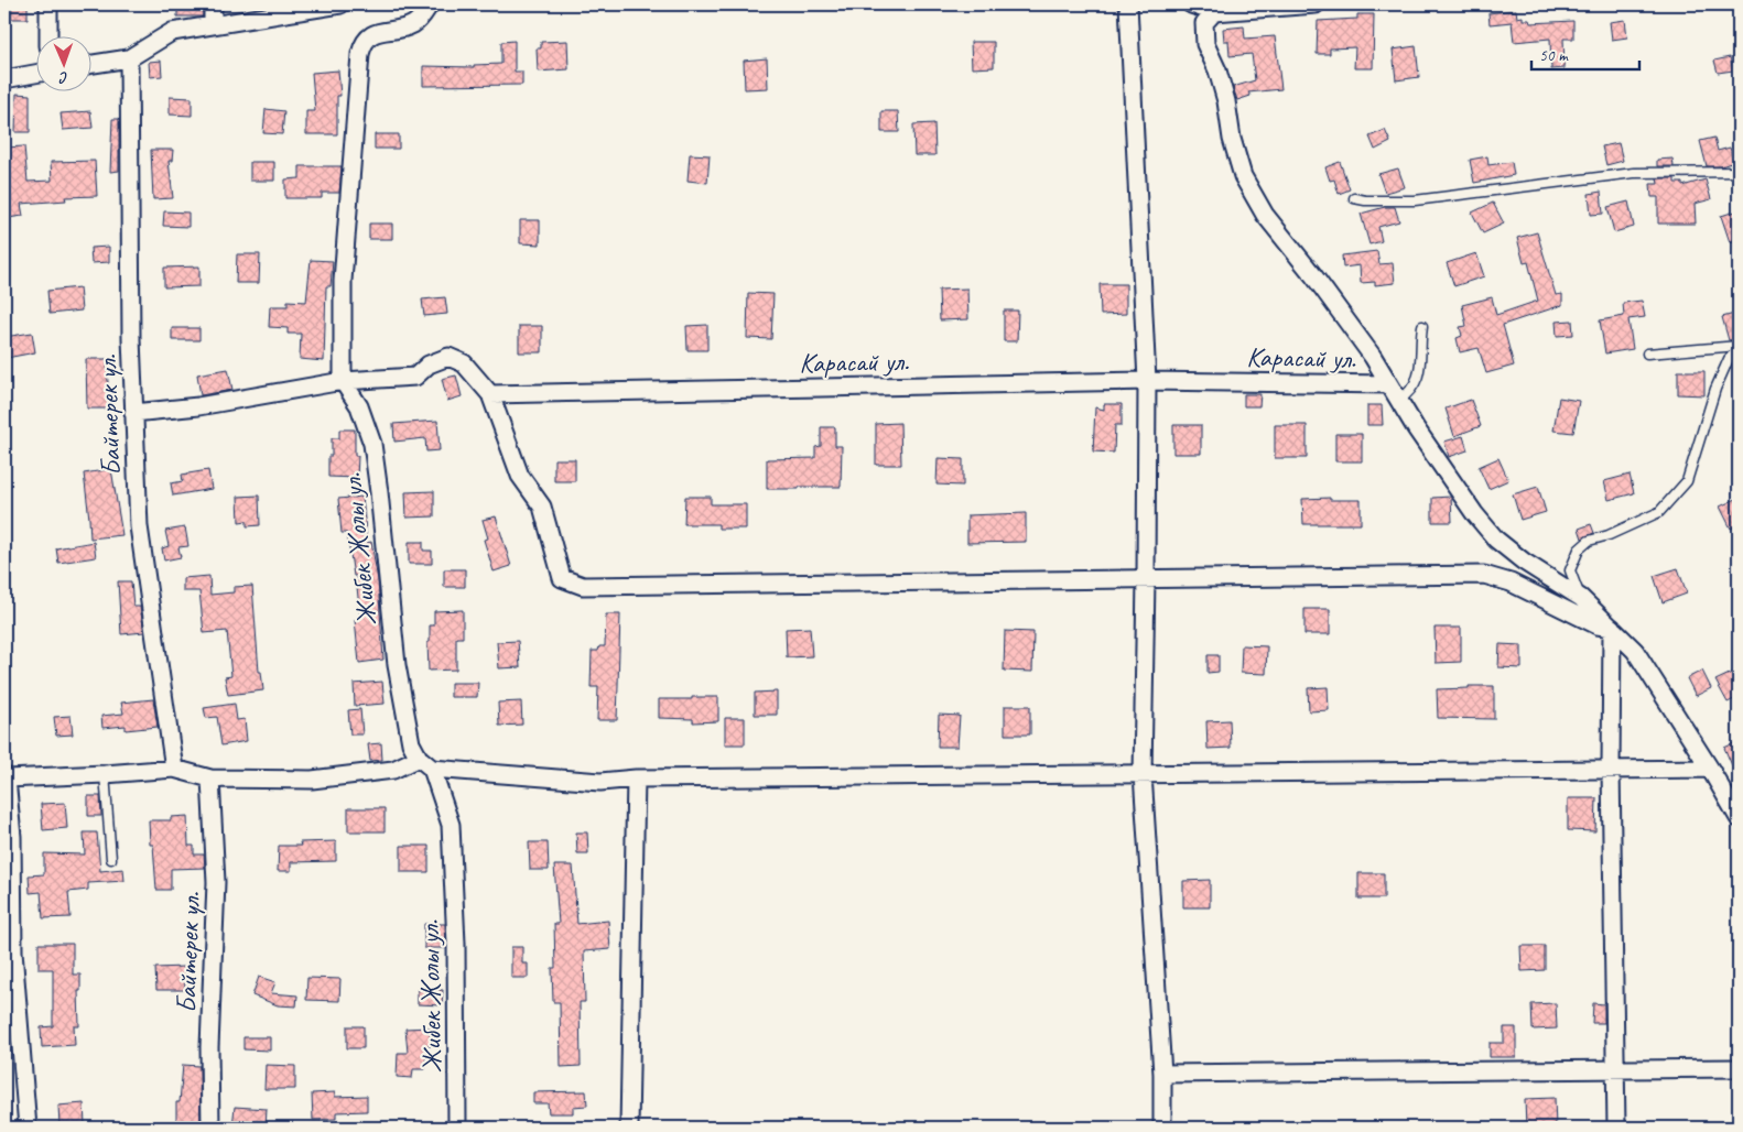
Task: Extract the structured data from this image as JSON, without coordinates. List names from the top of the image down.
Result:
{
  "streets": {
    "street": ["Карасай ул.", "Байтерек ул.", "Жибек Жолы ул."]
  },
  "scale_bar": "50 m",
  "north": "bottom"
}
